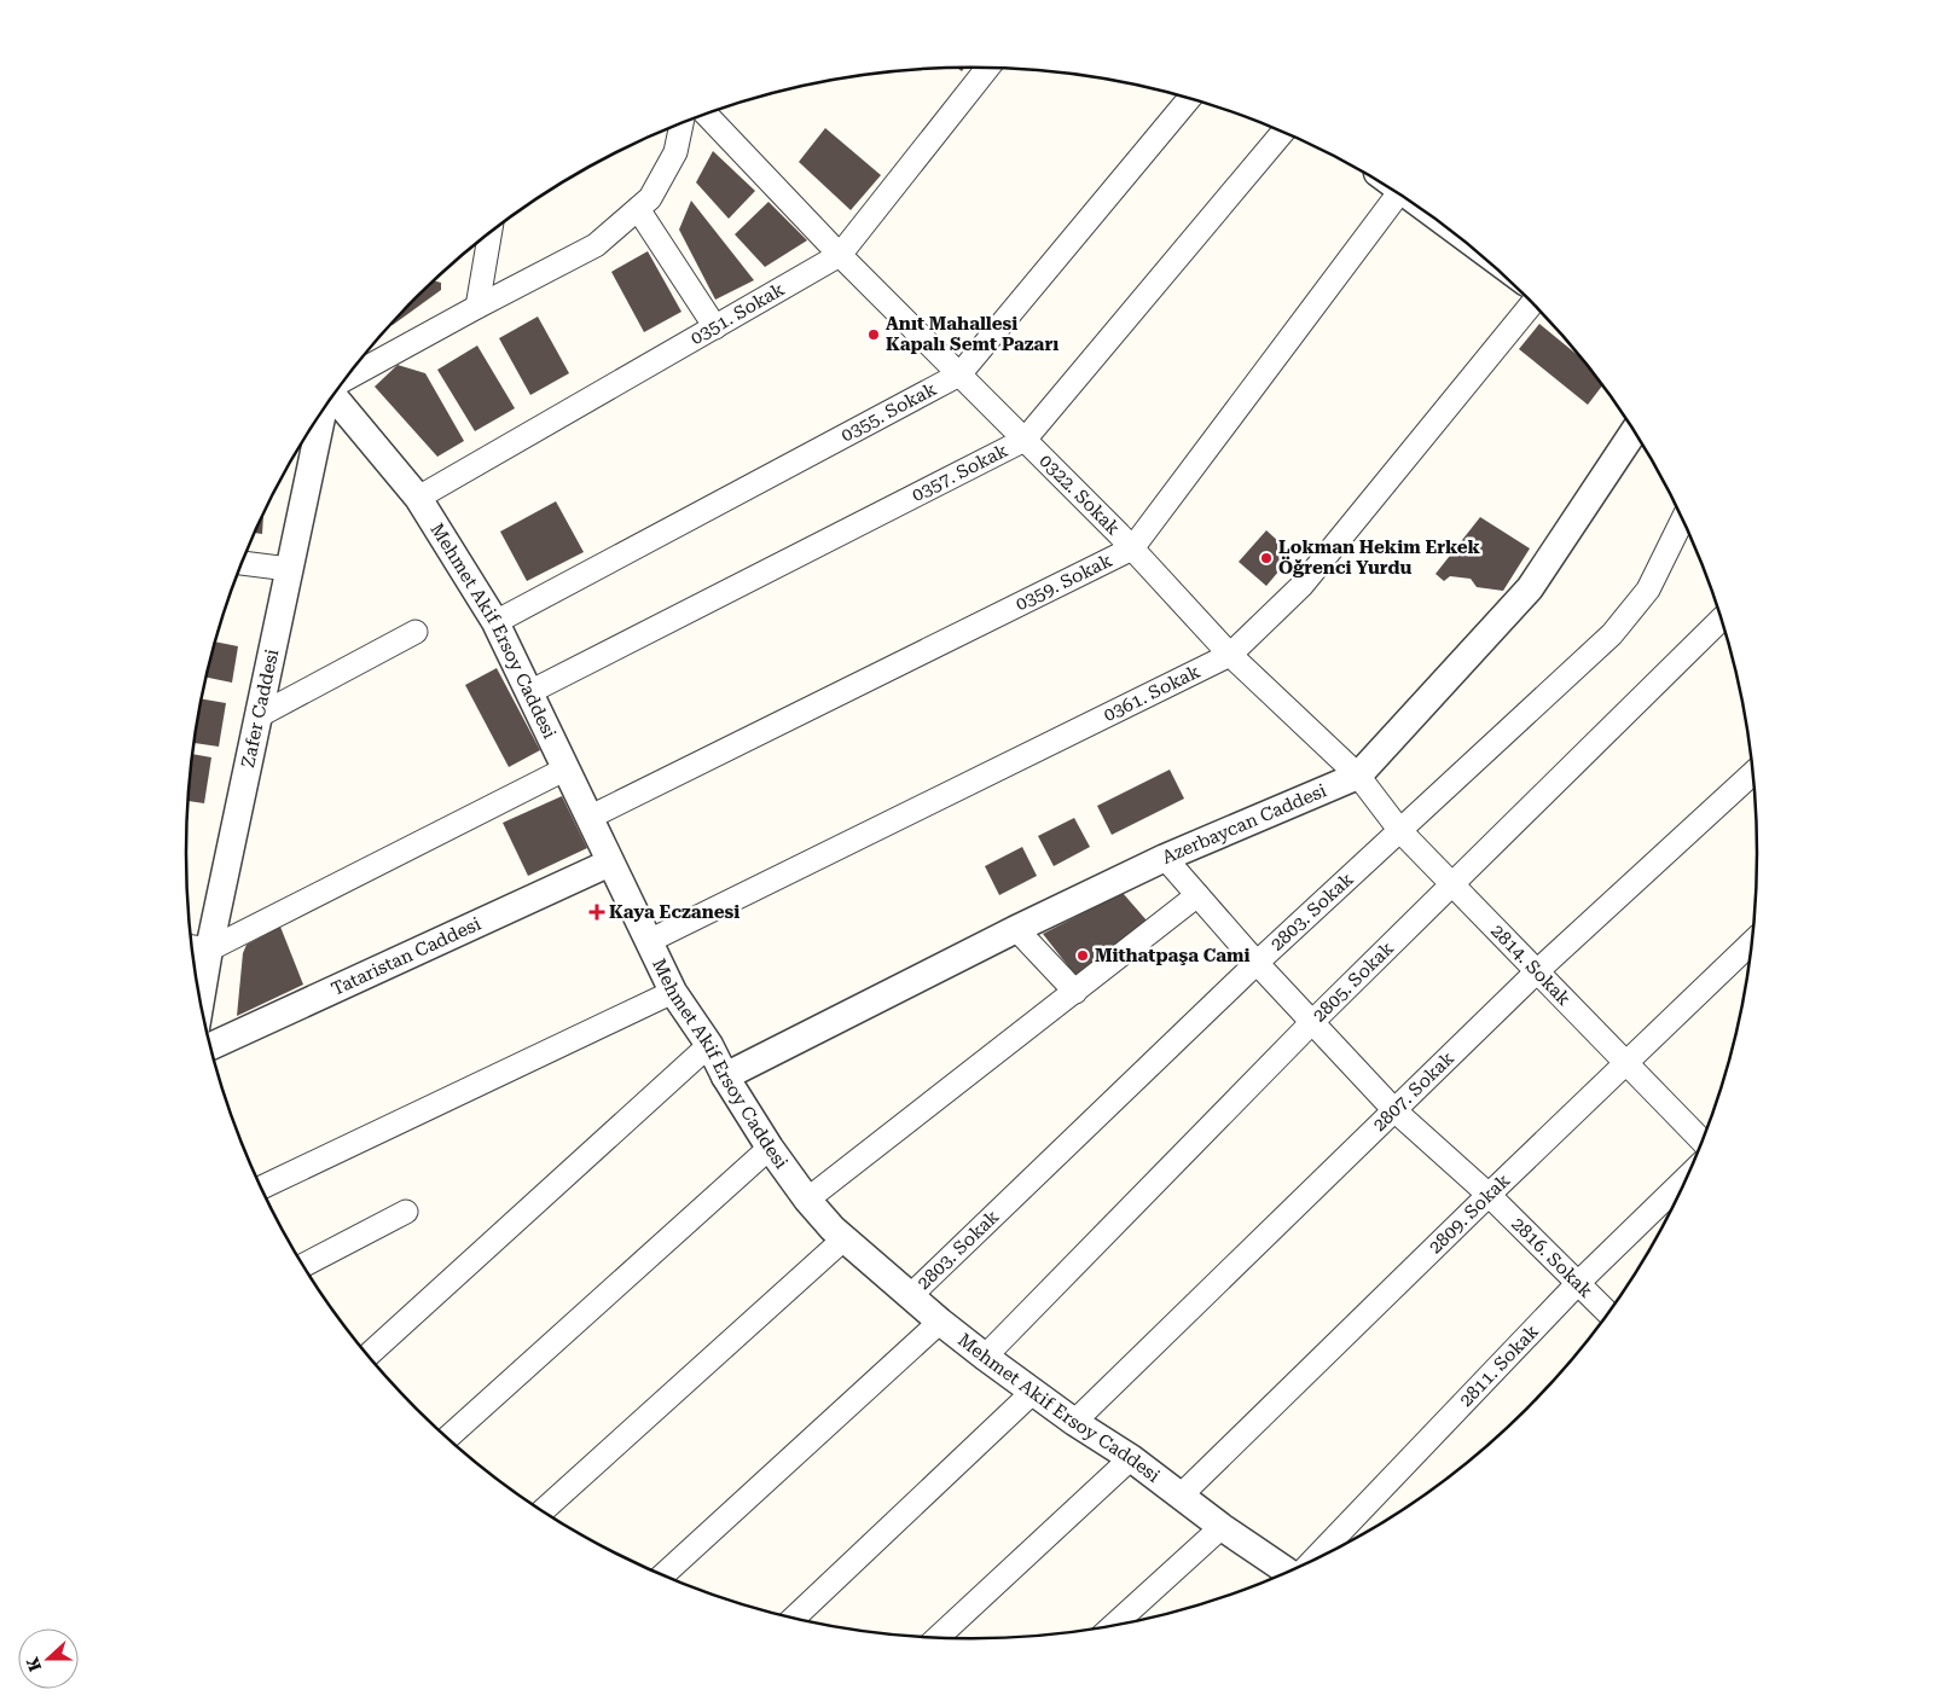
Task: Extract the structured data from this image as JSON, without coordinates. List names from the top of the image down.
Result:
{
  "streets": {
    "street": [
      "0351. Sokak",
      "0355. Sokak",
      "0357. Sokak",
      "0322. Sokak",
      "0359. Sokak",
      "Mehmet Akif Ersoy Caddesi",
      "0361. Sokak",
      "Zafer Caddesi",
      "Azerbaycan Caddesi",
      "2803. Sokak",
      "Tataristan Caddesi",
      "2814. Sokak",
      "2805. Sokak",
      "2807. Sokak",
      "2809. Sokak",
      "2816. Sokak",
      "2811. Sokak"
    ]
  },
  "crossings": [
    ["0351. Sokak", "0322. Sokak"],
    ["0351. Sokak", "Mehmet Akif Ersoy Caddesi"],
    ["0355. Sokak", "0322. Sokak"],
    ["0355. Sokak", "Mehmet Akif Ersoy Caddesi"],
    ["0357. Sokak", "0322. Sokak"],
    ["0357. Sokak", "Mehmet Akif Ersoy Caddesi"],
    ["0322. Sokak", "0359. Sokak"],
    ["0322. Sokak", "0361. Sokak"],
    ["0322. Sokak", "Azerbaycan Caddesi"],
    ["0322. Sokak", "2814. Sokak"],
    ["0359. Sokak", "Mehmet Akif Ersoy Caddesi"],
    ["Mehmet Akif Ersoy Caddesi", "0361. Sokak"],
    ["Mehmet Akif Ersoy Caddesi", "Azerbaycan Caddesi"],
    ["Mehmet Akif Ersoy Caddesi", "2803. Sokak"],
    ["Mehmet Akif Ersoy Caddesi", "Tataristan Caddesi"],
    ["Mehmet Akif Ersoy Caddesi", "2805. Sokak"],
    ["Mehmet Akif Ersoy Caddesi", "2807. Sokak"],
    ["Mehmet Akif Ersoy Caddesi", "2809. Sokak"],
    ["Azerbaycan Caddesi", "2814. Sokak"],
    ["Azerbaycan Caddesi", "2816. Sokak"],
    ["2803. Sokak", "2814. Sokak"],
    ["2803. Sokak", "2816. Sokak"],
    ["2814. Sokak", "2805. Sokak"],
    ["2814. Sokak", "2807. Sokak"],
    ["2814. Sokak", "2809. Sokak"],
    ["2805. Sokak", "2816. Sokak"],
    ["2807. Sokak", "2816. Sokak"],
    ["2809. Sokak", "2816. Sokak"],
    ["2816. Sokak", "2811. Sokak"]
  ],
  "places": {
    "other": ["Anıt Mahallesi Kapalı Semt Pazarı", "Lokman Hekim Erkek Öğrenci Yurdu", "Mithatpaşa Cami"],
    "health": ["Kaya Eczanesi"]
  },
  "north": "left"
}
